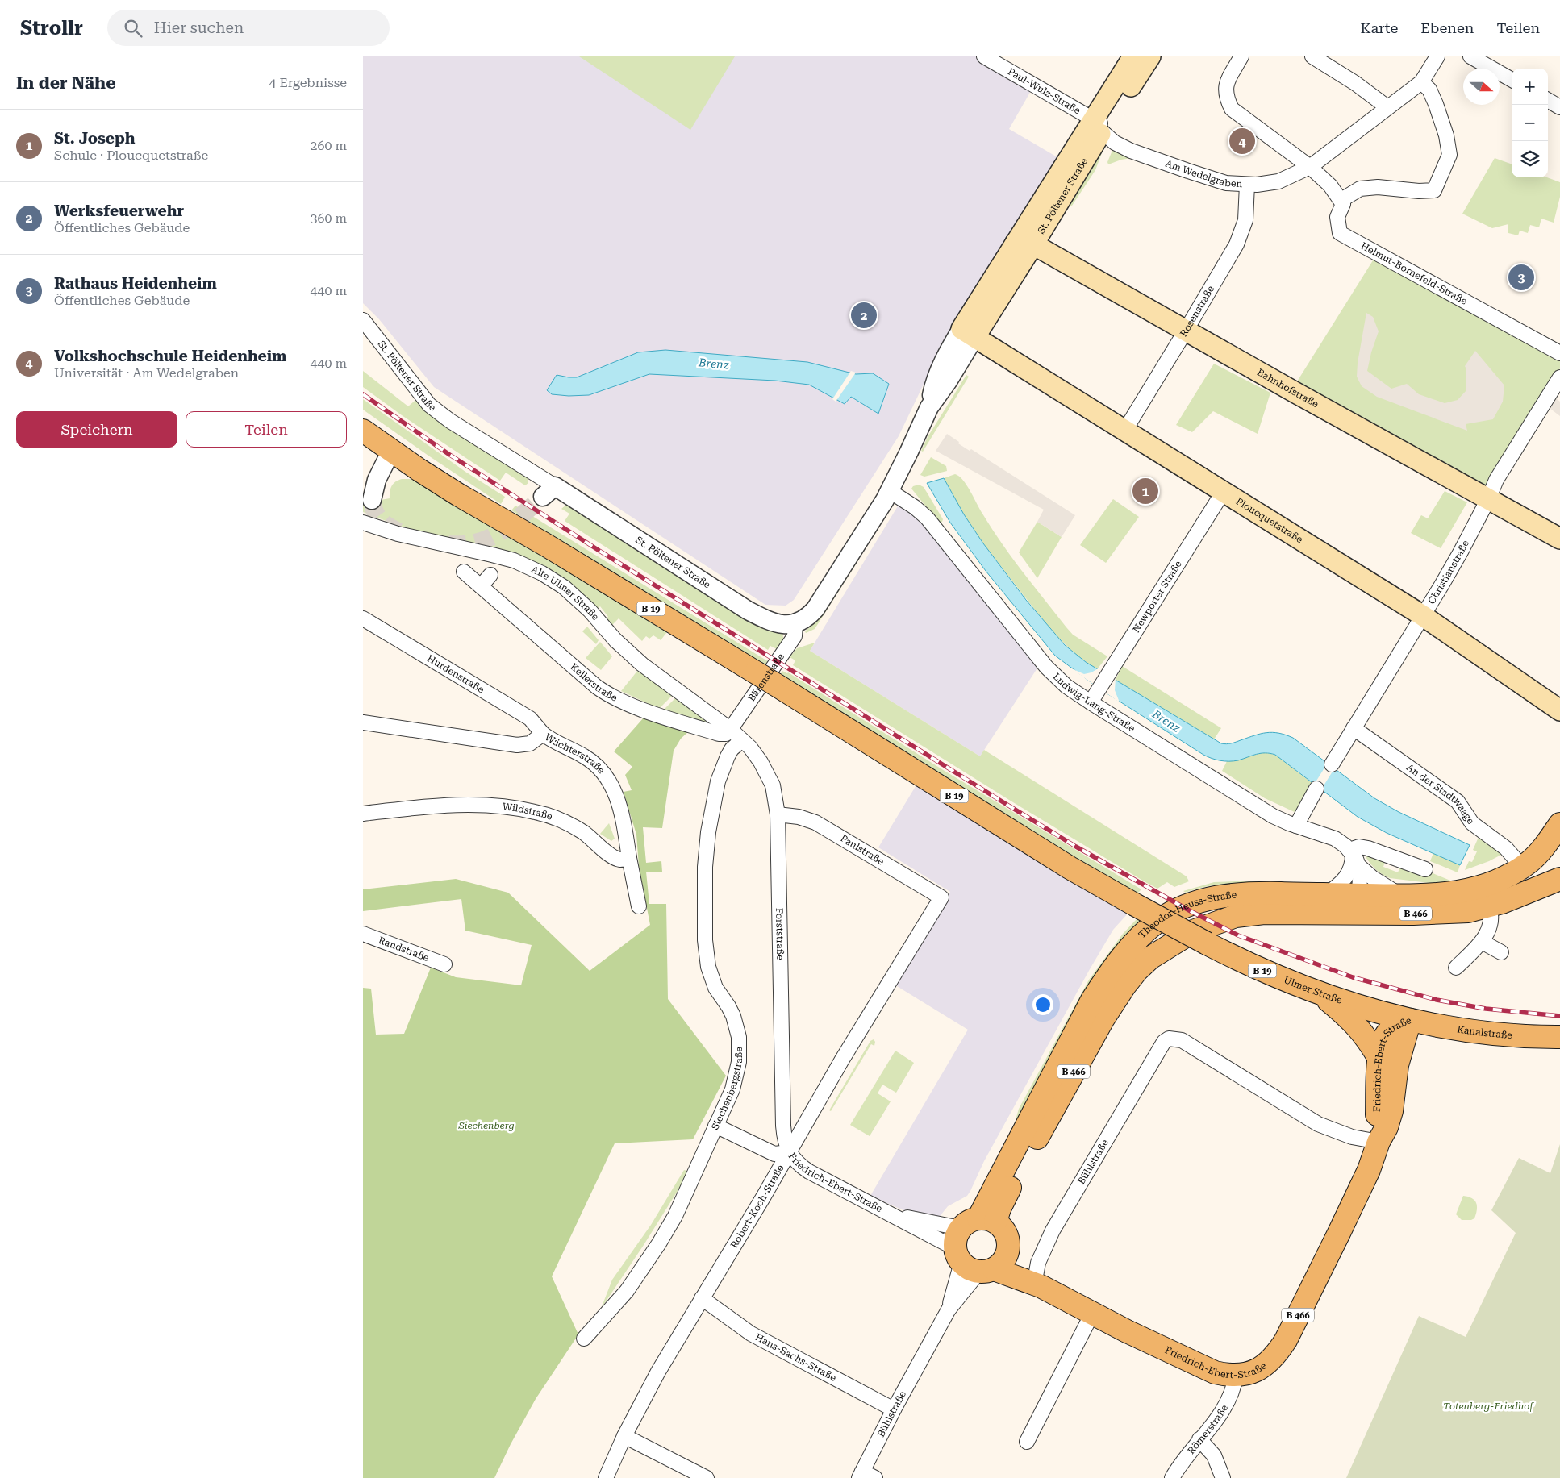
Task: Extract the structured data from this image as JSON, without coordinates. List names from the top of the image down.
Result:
{
  "streets": {
    "main road": [
      "St. Pöltener Straße",
      "Bahnhofstraße",
      "Ploucquetstraße",
      "B 19",
      "B 466",
      "Theodor-Heuss-Straße",
      "Ulmer Straße",
      "Kanalstraße",
      "Friedrich-Ebert-Straße"
    ],
    "street": [
      "Paul-Wulz-Straße",
      "Am Wedelgraben",
      "Helmut-Bornefeld-Straße",
      "Rosenstraße",
      "Christianstraße",
      "Alte Ulmer Straße",
      "Newporter Straße",
      "Hurdenstraße",
      "Bärenstraße",
      "Kellerstraße",
      "Ludwig-Lang-Straße",
      "Wächterstraße",
      "An der Stadtwaage",
      "Wildstraße",
      "Paulstraße",
      "Forststraße",
      "Randstraße",
      "Siechenbergstraße",
      "Bühlstraße",
      "Robert-Koch-Straße",
      "Hans-Sachs-Straße",
      "Römerstraße"
    ]
  },
  "crossings": [
    ["Paul-Wulz-Straße", "Am Wedelgraben"],
    ["Paul-Wulz-Straße", "St. Pöltener Straße"],
    ["Am Wedelgraben", "St. Pöltener Straße"],
    ["Am Wedelgraben", "Rosenstraße"],
    ["St. Pöltener Straße", "Bahnhofstraße"],
    ["St. Pöltener Straße", "Ploucquetstraße"],
    ["St. Pöltener Straße", "Bärenstraße"],
    ["St. Pöltener Straße", "Ludwig-Lang-Straße"],
    ["Rosenstraße", "Bahnhofstraße"],
    ["Rosenstraße", "Ploucquetstraße"],
    ["Bahnhofstraße", "Christianstraße"],
    ["Ploucquetstraße", "Christianstraße"],
    ["Ploucquetstraße", "Newporter Straße"],
    ["Christianstraße", "An der Stadtwaage"],
    ["Alte Ulmer Straße", "Bärenstraße"],
    ["Alte Ulmer Straße", "Kellerstraße"],
    ["Alte Ulmer Straße", "Forststraße"],
    ["Newporter Straße", "Ludwig-Lang-Straße"],
    ["B 19", "Ulmer Straße"],
    ["Hurdenstraße", "Wächterstraße"],
    ["Bärenstraße", "Kellerstraße"],
    ["Bärenstraße", "Forststraße"],
    ["Kellerstraße", "Forststraße"],
    ["Ludwig-Lang-Straße", "Theodor-Heuss-Straße"],
    ["Wächterstraße", "Wildstraße"],
    ["An der Stadtwaage", "Theodor-Heuss-Straße"],
    ["Paulstraße", "Forststraße"],
    ["Paulstraße", "Robert-Koch-Straße"],
    ["B 466", "Theodor-Heuss-Straße"],
    ["B 466", "Friedrich-Ebert-Straße"],
    ["B 466", "Bühlstraße"],
    ["Theodor-Heuss-Straße", "Friedrich-Ebert-Straße"],
    ["Forststraße", "Friedrich-Ebert-Straße"],
    ["Forststraße", "Siechenbergstraße"],
    ["Forststraße", "Robert-Koch-Straße"],
    ["Ulmer Straße", "Kanalstraße"],
    ["Ulmer Straße", "Friedrich-Ebert-Straße"],
    ["Kanalstraße", "Friedrich-Ebert-Straße"],
    ["Friedrich-Ebert-Straße", "Siechenbergstraße"],
    ["Friedrich-Ebert-Straße", "Bühlstraße"],
    ["Friedrich-Ebert-Straße", "Robert-Koch-Straße"],
    ["Friedrich-Ebert-Straße", "Römerstraße"],
    ["Bühlstraße", "Hans-Sachs-Straße"],
    ["Robert-Koch-Straße", "Hans-Sachs-Straße"]
  ],
  "water": ["Brenz"],
  "parks": ["Siechenberg", "Totenberg-Friedhof"],
  "north": "right",
  "page": {
    "header": "Strollr",
    "search": "Hier suchen",
    "nav": ["Karte", "Ebenen", "Teilen"],
    "heading": ["In der Nähe", "4 Ergebnisse"],
    "map_buttons": ["+", "−"],
    "list": [
      {
        "mark": "1",
        "name": "St. Joseph",
        "note": "Schule · Ploucquetstraße",
        "value": "260 m"
      },
      {
        "mark": "2",
        "name": "Werksfeuerwehr",
        "note": "Öffentliches Gebäude",
        "value": "360 m"
      },
      {
        "mark": "3",
        "name": "Rathaus Heidenheim",
        "note": "Öffentliches Gebäude",
        "value": "440 m"
      },
      {
        "mark": "4",
        "name": "Volkshochschule Heidenheim",
        "note": "Universität · Am Wedelgraben",
        "value": "440 m"
      }
    ],
    "pins": [
      "4",
      "3",
      "2",
      "1"
    ],
    "buttons": ["Speichern", "Teilen"]
  }
}
